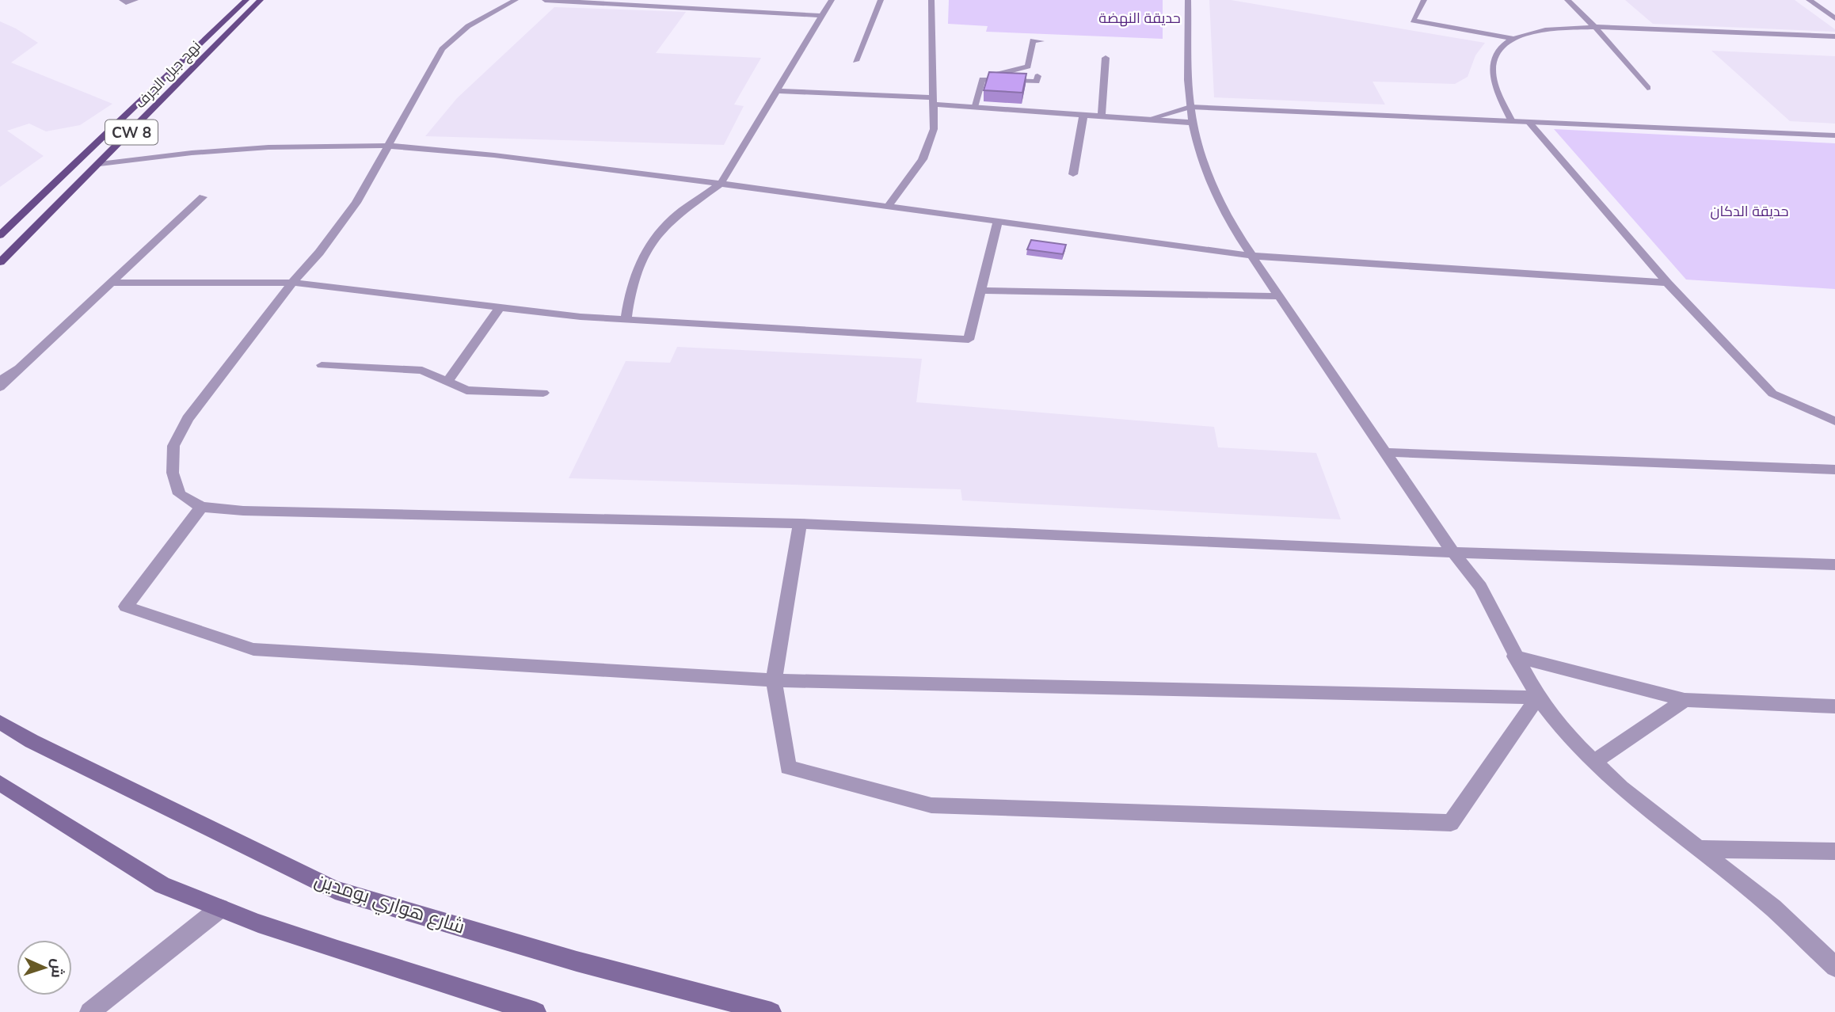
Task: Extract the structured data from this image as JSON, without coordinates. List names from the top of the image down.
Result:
{
  "streets": {
    "main road": ["نهج جبل الجرف", "CW 8", "شارع هواري بومدين"]
  },
  "parks": ["حديقة النهضة", "حديقة الدكان"],
  "north": "right"
}
